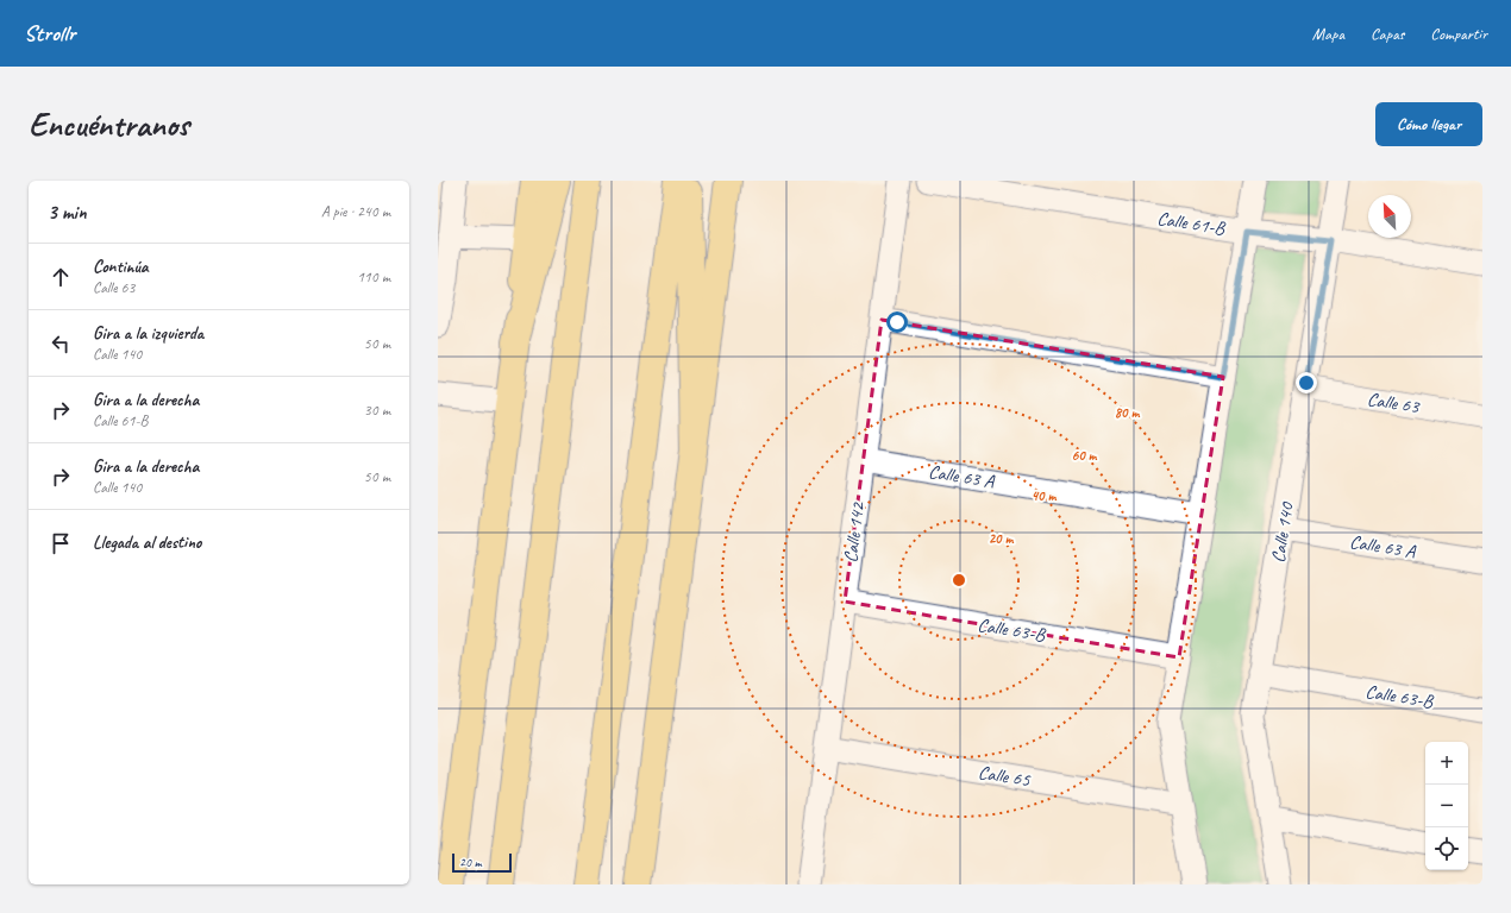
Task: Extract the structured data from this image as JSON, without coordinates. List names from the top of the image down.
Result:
{
  "streets": {
    "street": [
      "Calle 61-B",
      "Calle 63",
      "Calle 63 A",
      "Calle 142",
      "Calle 140",
      "Calle 63-B",
      "Calle 65"
    ]
  },
  "crossings": [
    ["Calle 61-B", "Calle 140"],
    ["Calle 63", "Calle 140"],
    ["Calle 63 A", "Calle 142"],
    ["Calle 63 A", "Calle 140"],
    ["Calle 142", "Calle 63-B"],
    ["Calle 142", "Calle 65"],
    ["Calle 140", "Calle 63-B"]
  ],
  "scale_bar": "20 m",
  "north": "top left",
  "page": {
    "header": "Strollr",
    "nav": ["Mapa", "Capas", "Compartir"],
    "buttons": "Cómo llegar",
    "title": "Encuéntranos",
    "heading": ["3 min", "A pie · 240 m"],
    "list": [
      ["Continúa", "Calle 63", "110 m"],
      ["Gira a la izquierda", "Calle 140", "50 m"],
      ["Gira a la derecha", "Calle 61-B", "30 m"],
      ["Gira a la derecha", "Calle 140", "50 m"],
      "Llegada al destino"
    ],
    "map_buttons": ["+", "−"],
    "scale": "20 m"
  },
  "rings": [
    "80 m",
    "60 m",
    "40 m",
    "20 m"
  ]
}
